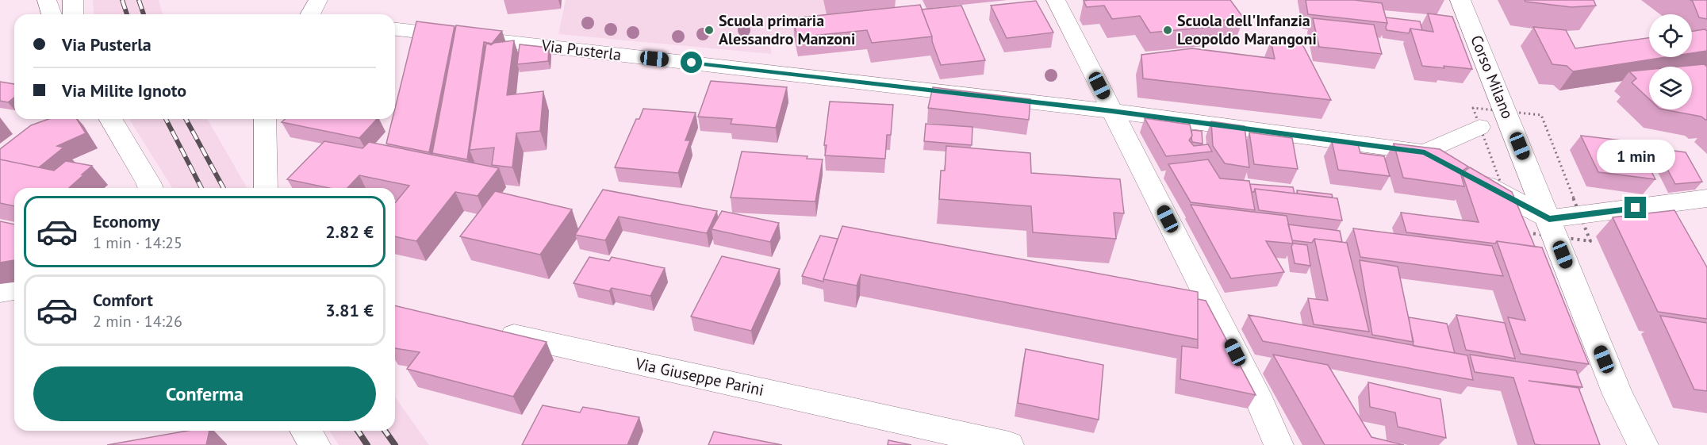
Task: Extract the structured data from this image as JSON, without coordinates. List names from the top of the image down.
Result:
{
  "streets": {
    "street": ["Via Pusterla", "Corso Milano", "Via Giuseppe Parini"]
  },
  "crossings": [
    ["Via Pusterla", "Corso Milano"]
  ],
  "places": ["Scuola primaria Alessandro Manzoni", "Scuola dell'Infanzia Leopoldo Marangoni"],
  "page": {
    "banner": ["Via Pusterla", "Via Milite Ignoto"],
    "bubble": "1 min",
    "list": [
      {
        "name": "Economy",
        "note": "1 min · 14:25",
        "value": "2.82 €"
      },
      {
        "name": "Comfort",
        "note": "2 min · 14:26",
        "value": "3.81 €"
      }
    ],
    "buttons": "Conferma"
  }
}
